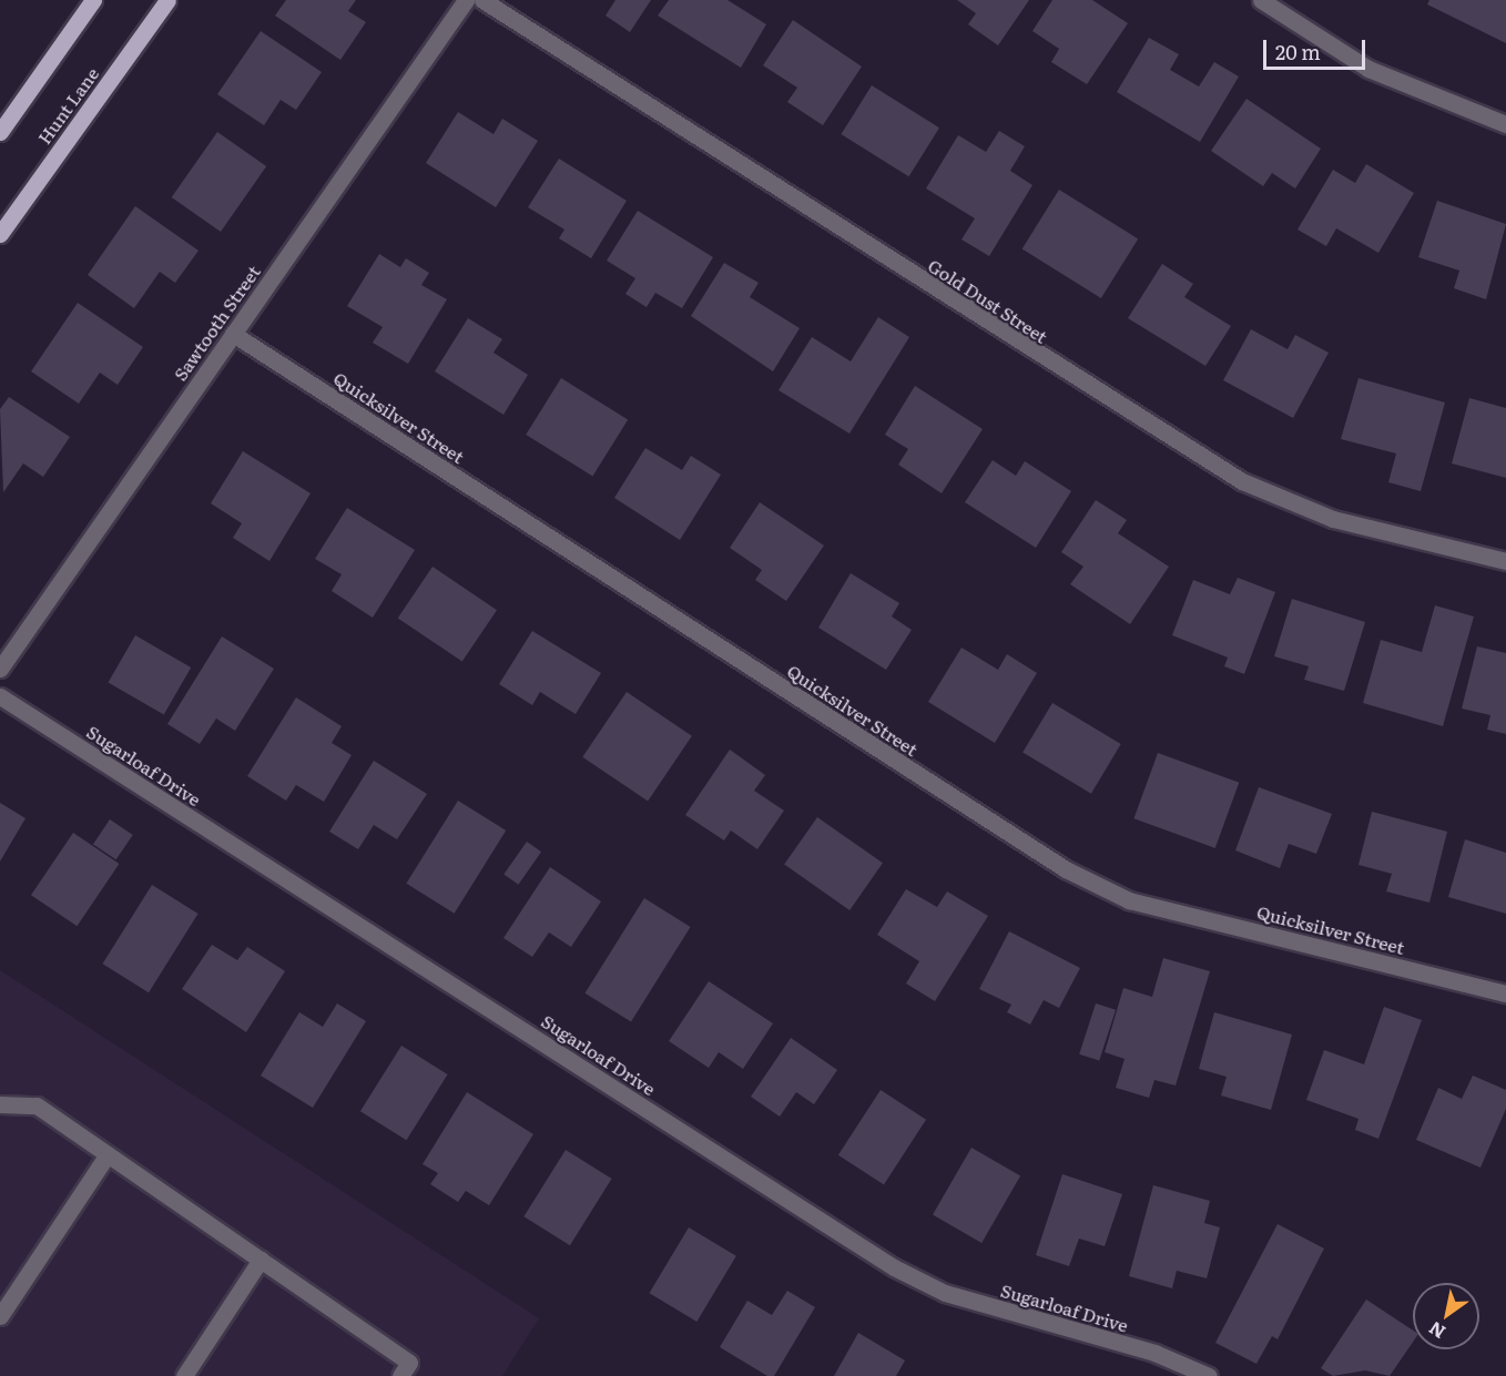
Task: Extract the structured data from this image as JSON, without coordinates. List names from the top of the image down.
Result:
{
  "streets": {
    "main road": ["Hunt Lane"],
    "street": [
      "Gold Dust Street",
      "Sawtooth Street",
      "Quicksilver Street",
      "Sugarloaf Drive"
    ]
  },
  "crossings": [
    ["Sawtooth Street", "Quicksilver Street"]
  ],
  "scale_bar": "20 m",
  "north": "bottom left"
}
